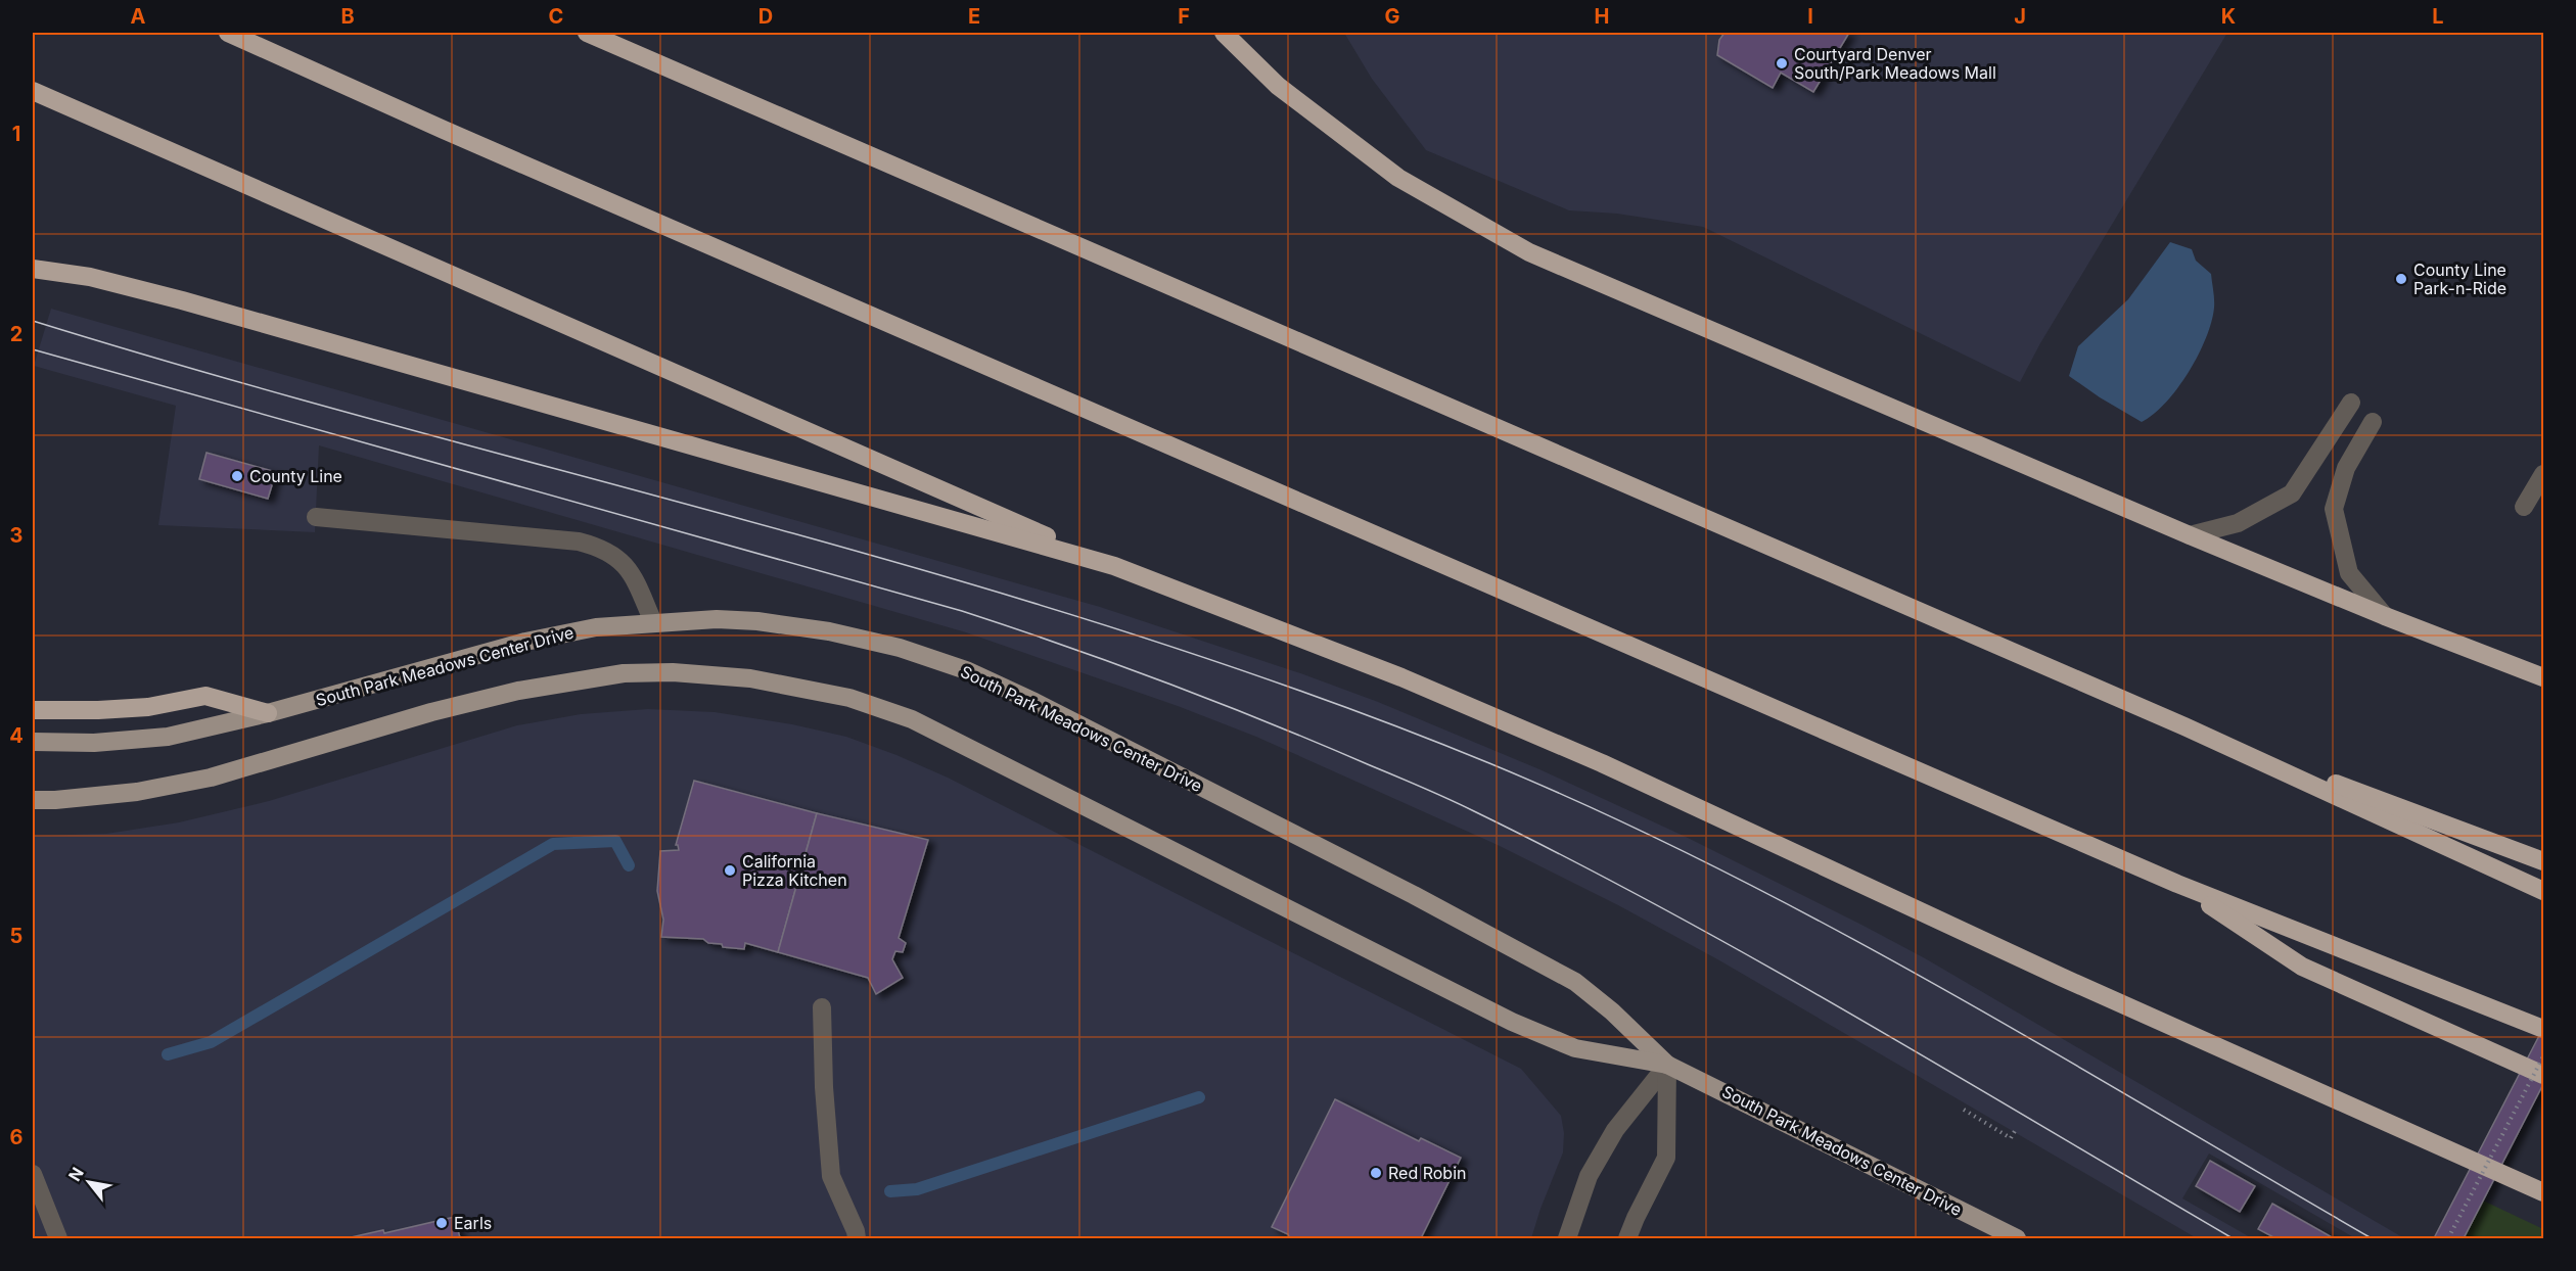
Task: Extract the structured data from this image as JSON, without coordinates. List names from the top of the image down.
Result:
{
  "streets": {
    "main road": ["South Park Meadows Center Drive"]
  },
  "places": [
    "Courtyard Denver South/Park Meadows Mall",
    "County Line Park-n-Ride",
    "County Line",
    "California Pizza Kitchen",
    "Red Robin",
    "Earls"
  ],
  "north": "top left",
  "grid": {
    "columns": [
      "A",
      "B",
      "C",
      "D",
      "E",
      "F",
      "G",
      "H",
      "I",
      "J",
      "K",
      "L"
    ],
    "rows": [
      "1",
      "2",
      "3",
      "4",
      "5",
      "6"
    ]
  }
}
